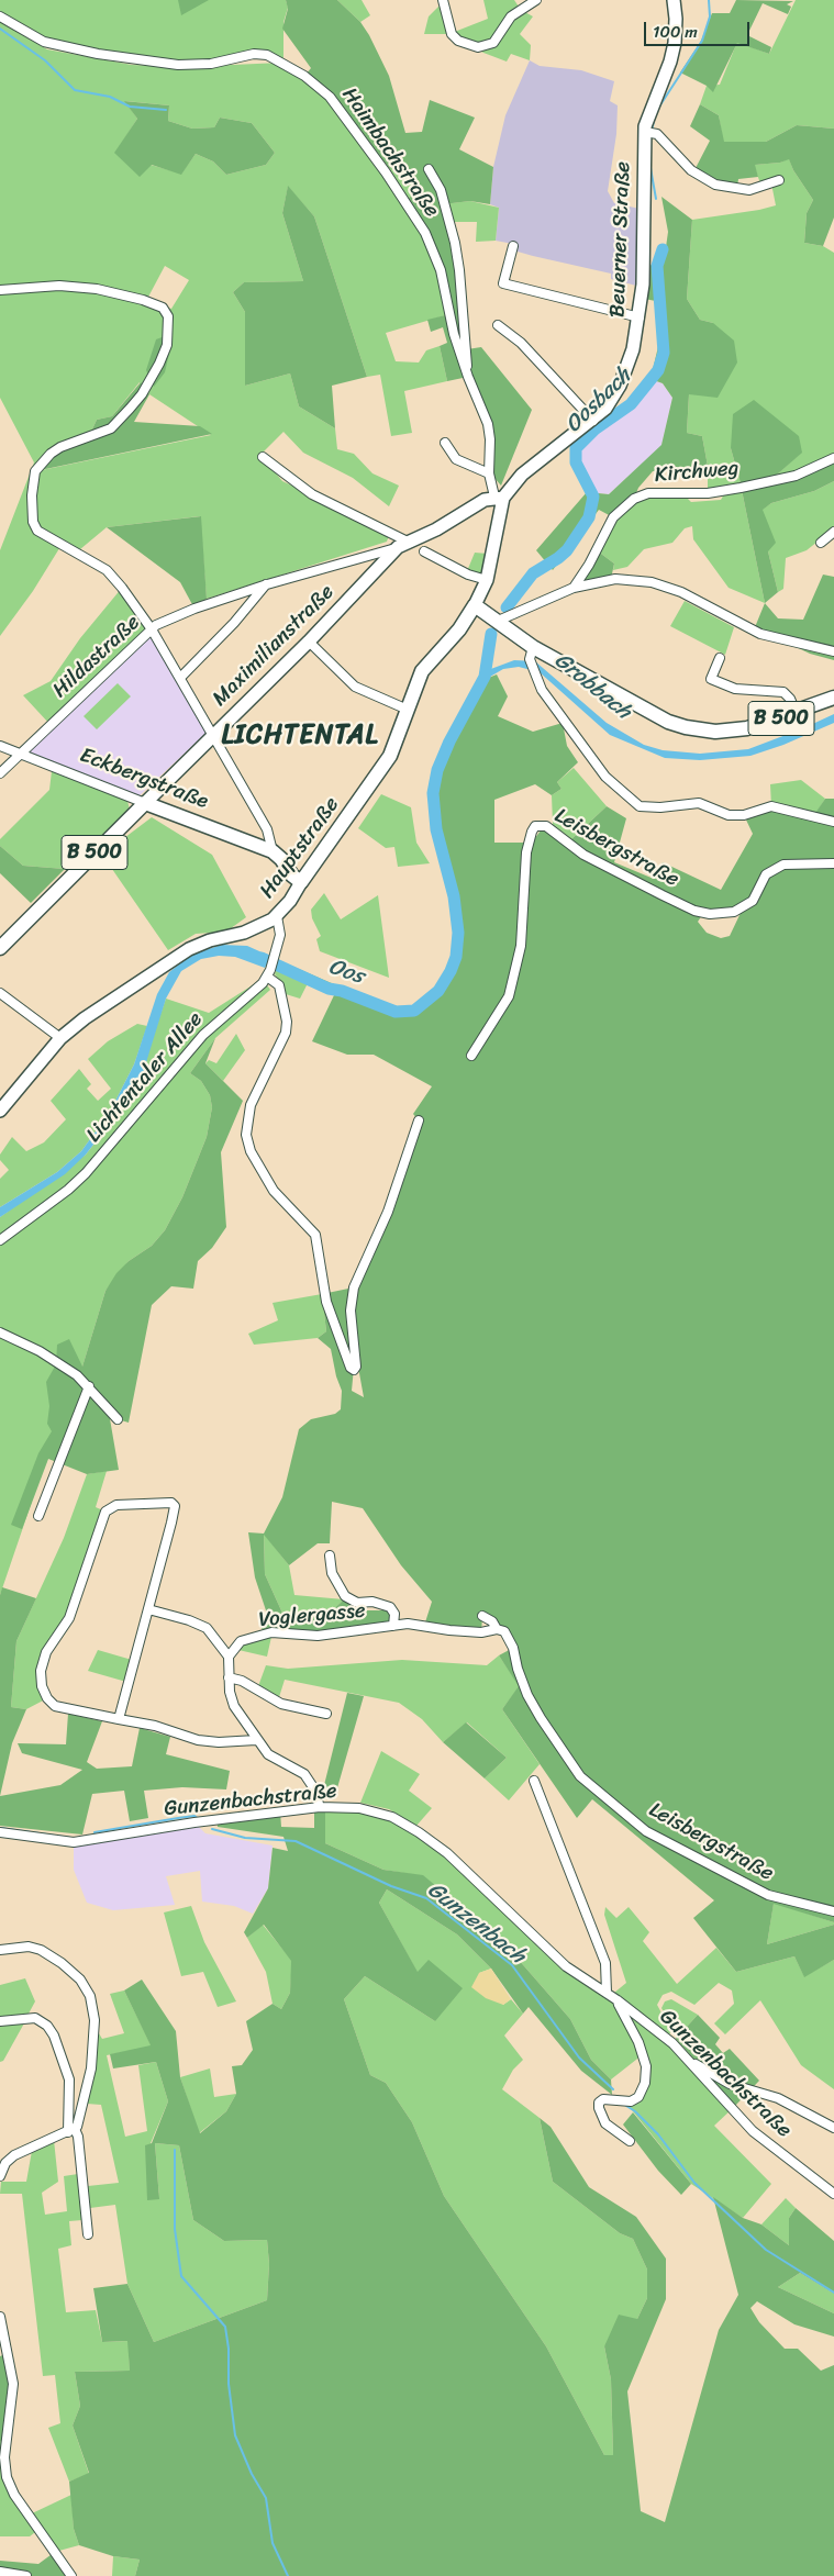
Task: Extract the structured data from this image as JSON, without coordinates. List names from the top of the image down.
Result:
{
  "streets": {
    "main road": [
      "Beuerner Straße",
      "Maximilianstraße",
      "B 500",
      "Eckbergstraße",
      "Hauptstraße"
    ],
    "street": [
      "Haimbachstraße",
      "Kirchweg",
      "Hildastraße",
      "Leisbergstraße",
      "Lichtentaler Allee",
      "Voglergasse",
      "Gunzenbachstraße"
    ]
  },
  "crossings": [
    ["Haimbachstraße", "Beuerner Straße"],
    ["Haimbachstraße", "Maximilianstraße"],
    ["Haimbachstraße", "Hauptstraße"],
    ["Beuerner Straße", "Maximilianstraße"],
    ["Beuerner Straße", "Hauptstraße"],
    ["Maximilianstraße", "Hildastraße"],
    ["Maximilianstraße", "Eckbergstraße"],
    ["Maximilianstraße", "Hauptstraße"],
    ["Hildastraße", "Eckbergstraße"],
    ["B 500", "Hauptstraße"],
    ["Hauptstraße", "Lichtentaler Allee"],
    ["Leisbergstraße", "Voglergasse"]
  ],
  "districts": ["LICHTENTAL"],
  "water": [
    "Oosbach",
    "Grobbach",
    "Oos",
    "Gunzenbach"
  ],
  "scale_bar": "100 m"
}
